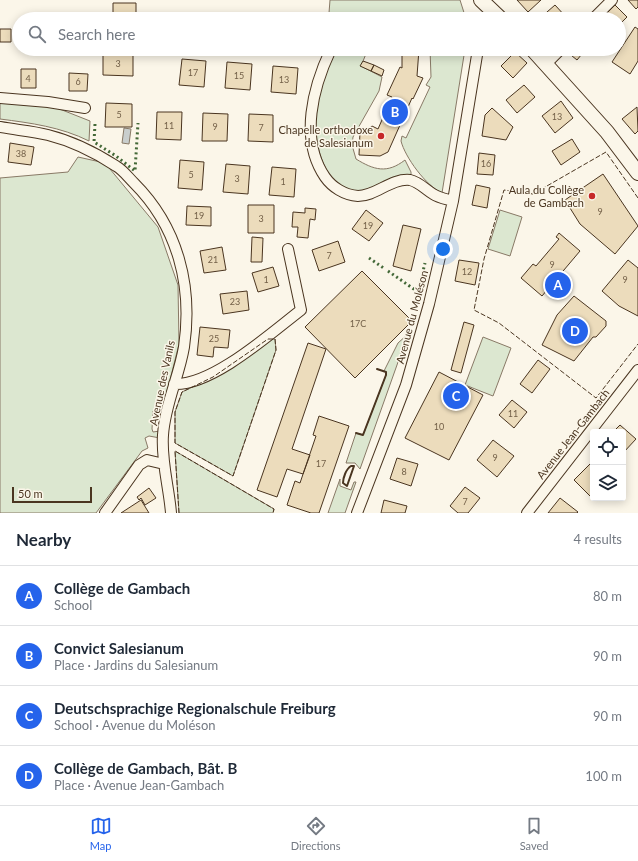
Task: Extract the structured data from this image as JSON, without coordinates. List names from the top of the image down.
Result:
{
  "streets": {
    "street": ["Avenue du Moléson", "Avenue des Vanils", "Avenue Jean-Gambach"]
  },
  "places": ["Chapelle orthodoxe de Salesianum", "Aula du Collège de Gambach"],
  "house_numbers": [
    "3",
    "17",
    "15",
    "4",
    "13",
    "6",
    "5",
    "13",
    "11",
    "9",
    "7",
    "38",
    "16",
    "5",
    "3",
    "1",
    "9",
    "19",
    "3",
    "19",
    "7",
    "21",
    "9",
    "12",
    "1",
    "9",
    "23",
    "17C",
    "25",
    "11",
    "10",
    "9",
    "17",
    "8",
    "7"
  ],
  "scale_bar": "50 m",
  "page": {
    "search": "Search here",
    "pins": [
      "B",
      "A",
      "D",
      "C"
    ],
    "scale": "50 m",
    "heading": ["Nearby", "4 results"],
    "list": [
      {
        "mark": "A",
        "name": "Collège de Gambach",
        "note": "School",
        "value": "80 m"
      },
      {
        "mark": "B",
        "name": "Convict Salesianum",
        "note": "Place · Jardins du Salesianum",
        "value": "90 m"
      },
      {
        "mark": "C",
        "name": "Deutschsprachige Regionalschule Freiburg",
        "note": "School · Avenue du Moléson",
        "value": "90 m"
      },
      {
        "mark": "D",
        "name": "Collège de Gambach, Bât. B",
        "note": "Place · Avenue Jean-Gambach",
        "value": "100 m"
      }
    ],
    "nav": ["Map", "Directions", "Saved"]
  }
}
